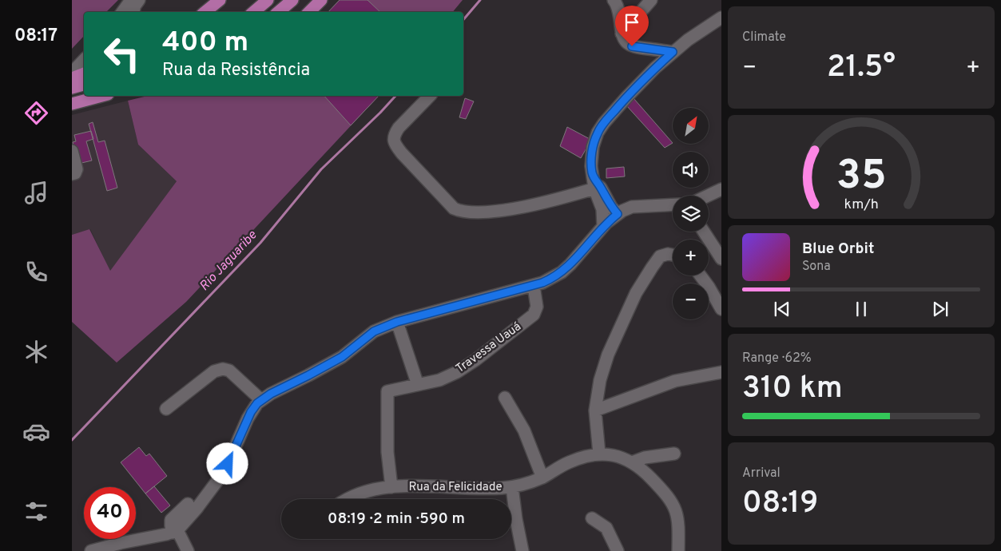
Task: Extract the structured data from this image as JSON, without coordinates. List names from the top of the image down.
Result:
{
  "streets": {
    "street": ["Travessa Uauá", "Rua da Felicidade"]
  },
  "crossings": [
    ["Travessa Uauá", "Rua da Felicidade"]
  ],
  "water": ["Rio Jaguaribe"],
  "north": "top right",
  "page": {
    "tabs": "08:17",
    "tile": [
      "Climate",
      ["Range · 62%", "310 km"],
      ["Arrival", "08:19"]
    ],
    "turn": ["400 m", "Rua da Resistência"],
    "heat": ["−", "21.5°", "+"],
    "map_buttons": ["+", "−"],
    "song": ["Blue Orbit", "Sona"],
    "limit": "40",
    "trip": "08:19 · 2 min · 590 m",
    "gauge": ["35", "km/h"]
  }
}
